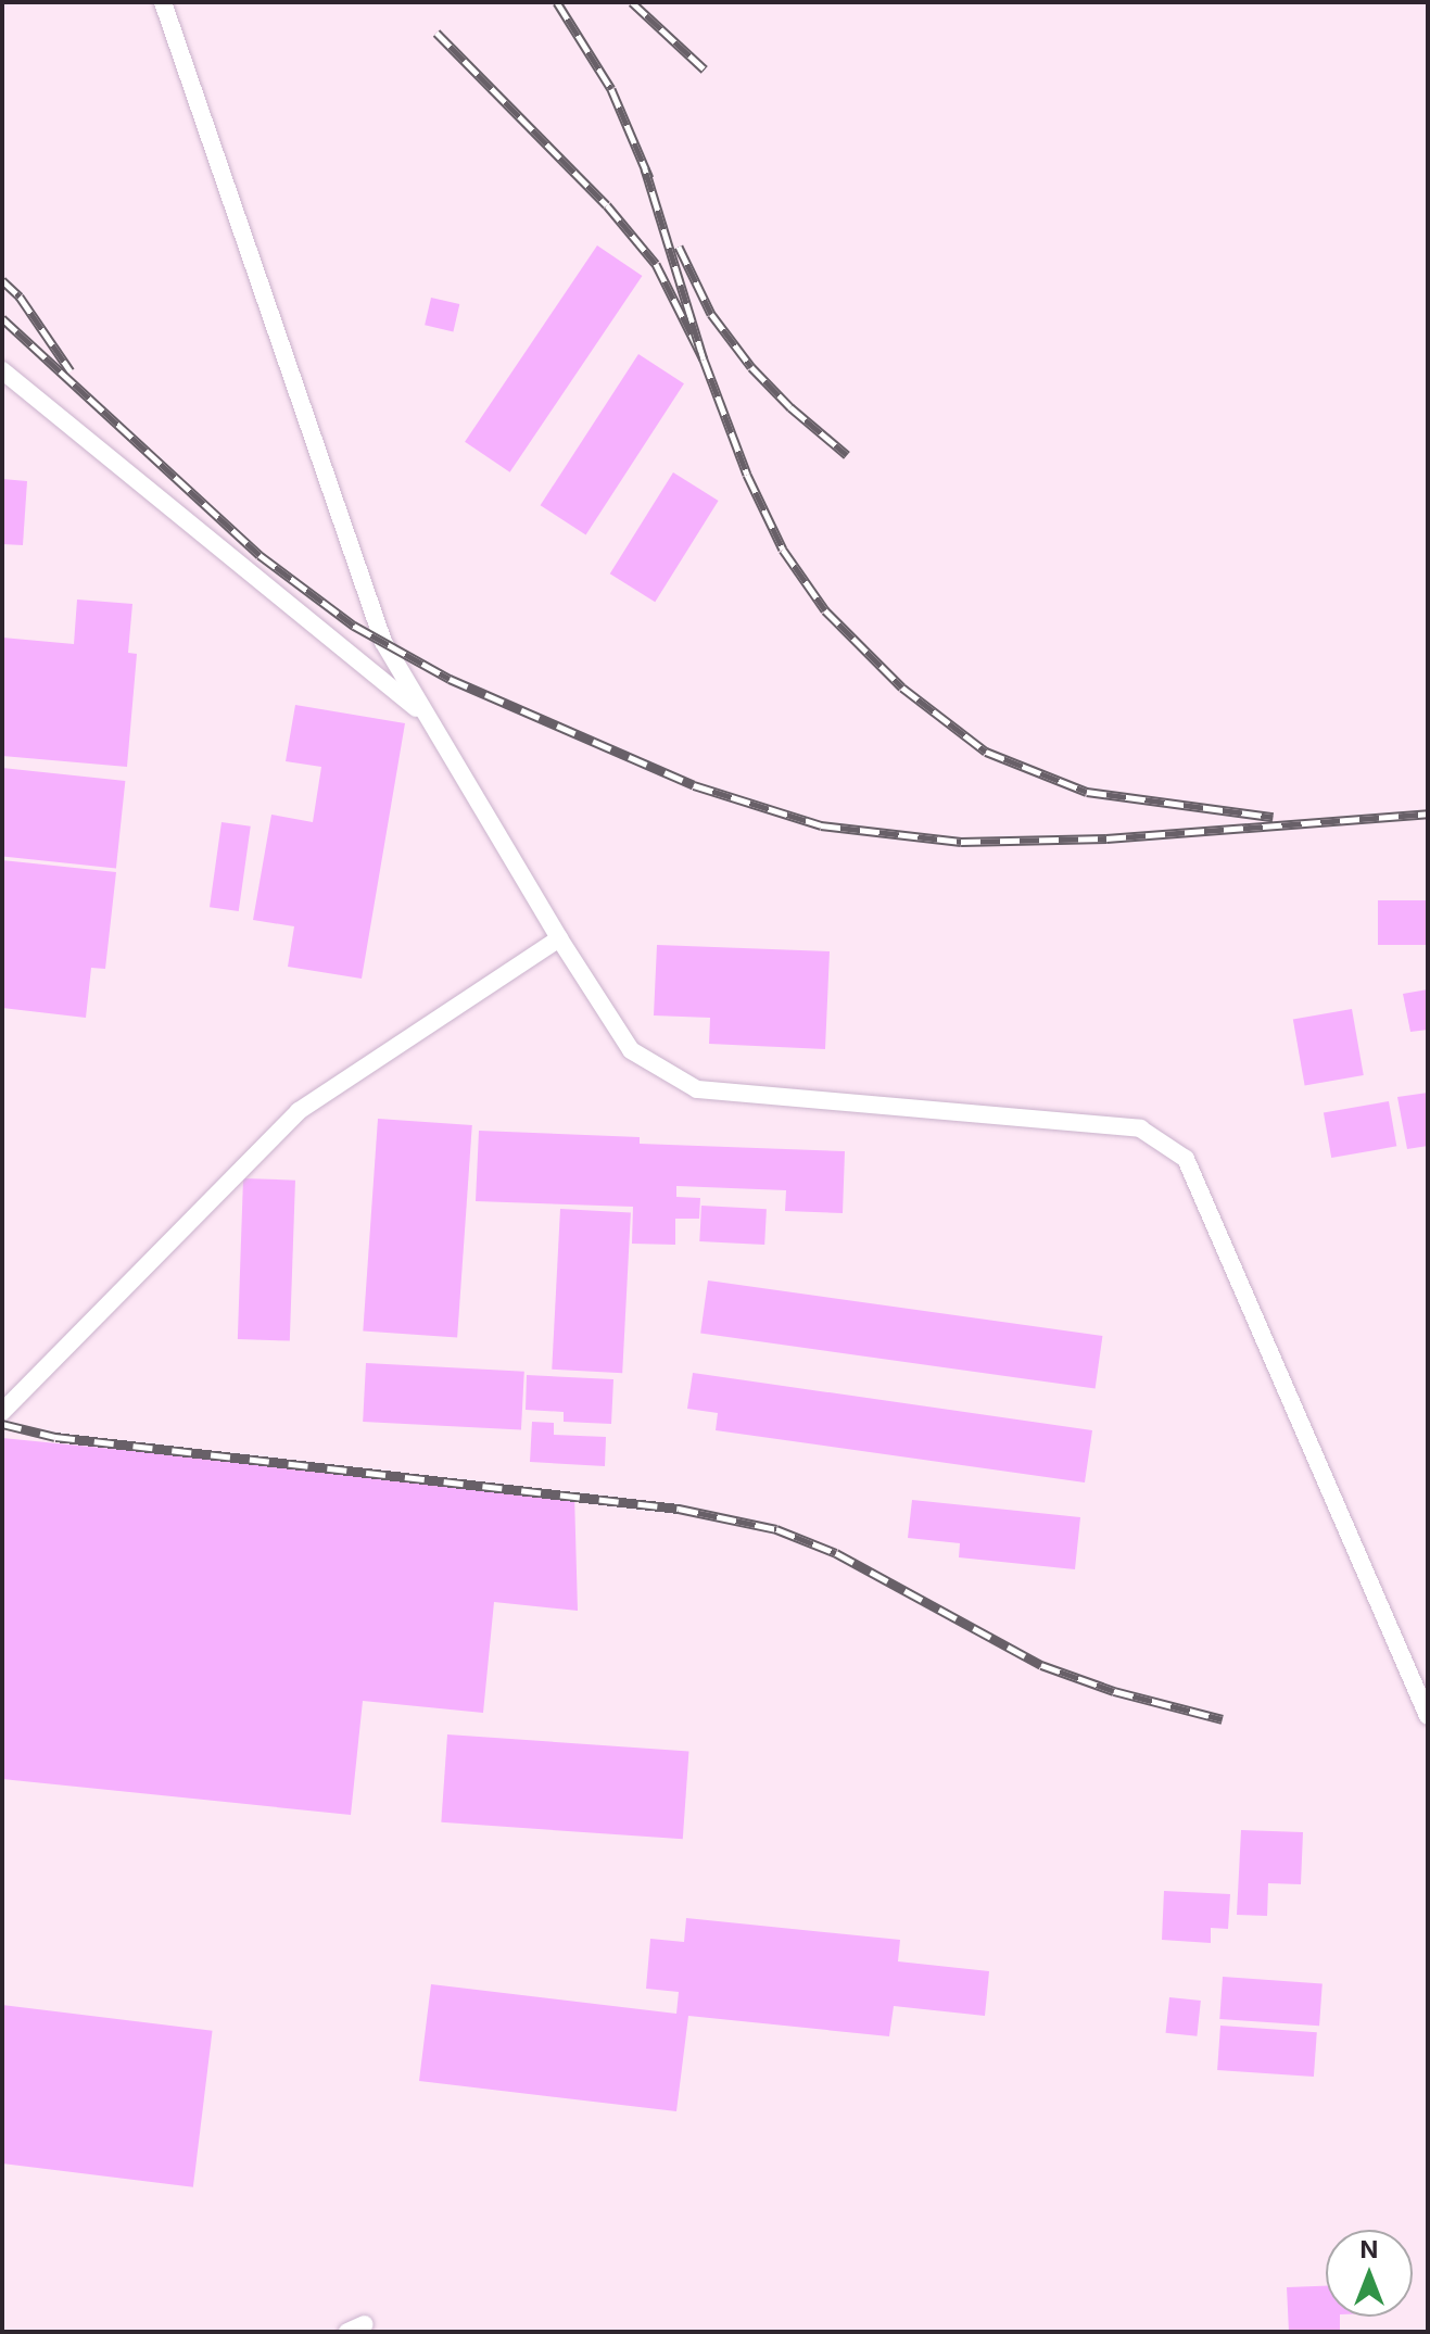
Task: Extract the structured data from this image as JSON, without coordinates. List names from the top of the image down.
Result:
{
  "north": "top"
}
